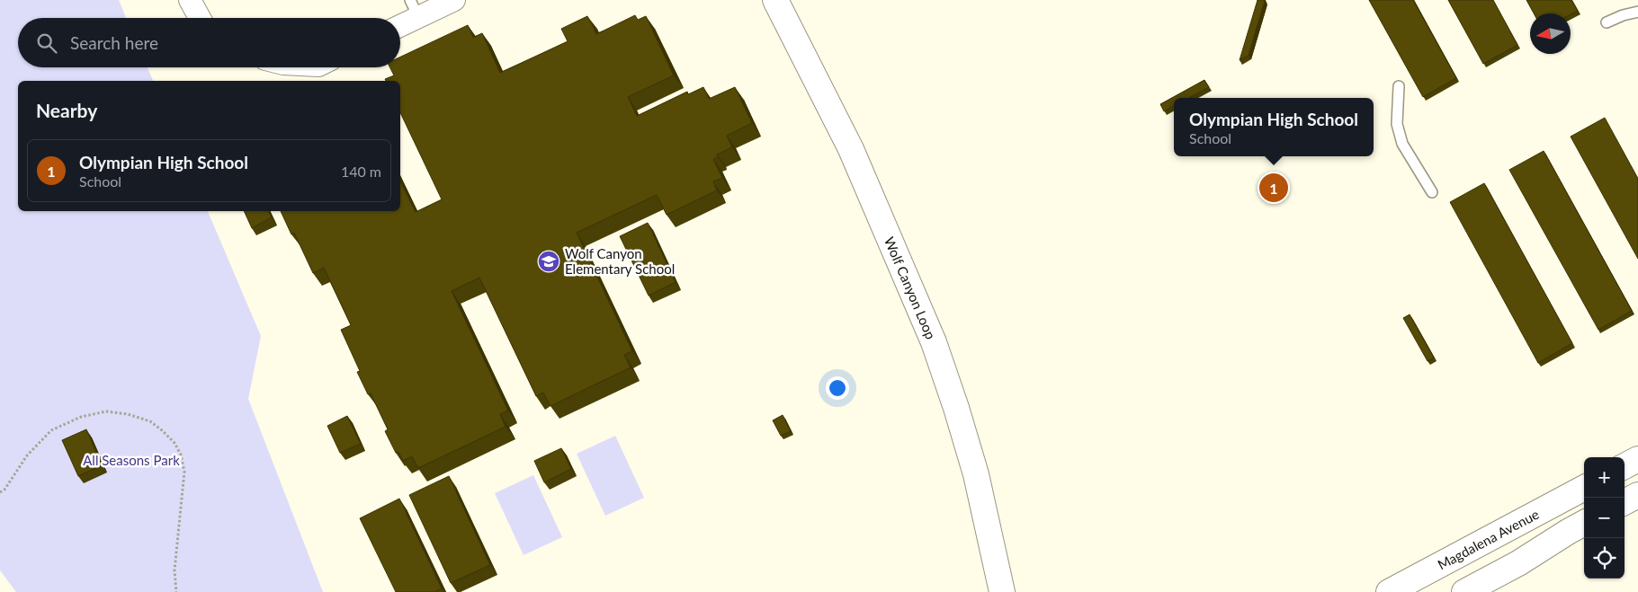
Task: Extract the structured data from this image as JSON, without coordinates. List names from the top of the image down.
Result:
{
  "streets": {
    "street": ["Wolf Canyon Loop", "Magdalena Avenue"]
  },
  "parks": ["All Seasons Park"],
  "places": {
    "school or university": ["Wolf Canyon Elementary School"]
  },
  "north": "left",
  "page": {
    "search": "Search here",
    "heading": "Nearby",
    "popup": ["Olympian High School", "School"],
    "list": [
      {
        "mark": "1",
        "name": "Olympian High School",
        "note": "School",
        "value": "140 m"
      }
    ],
    "pins": "1",
    "map_buttons": ["+", "−"]
  }
}
